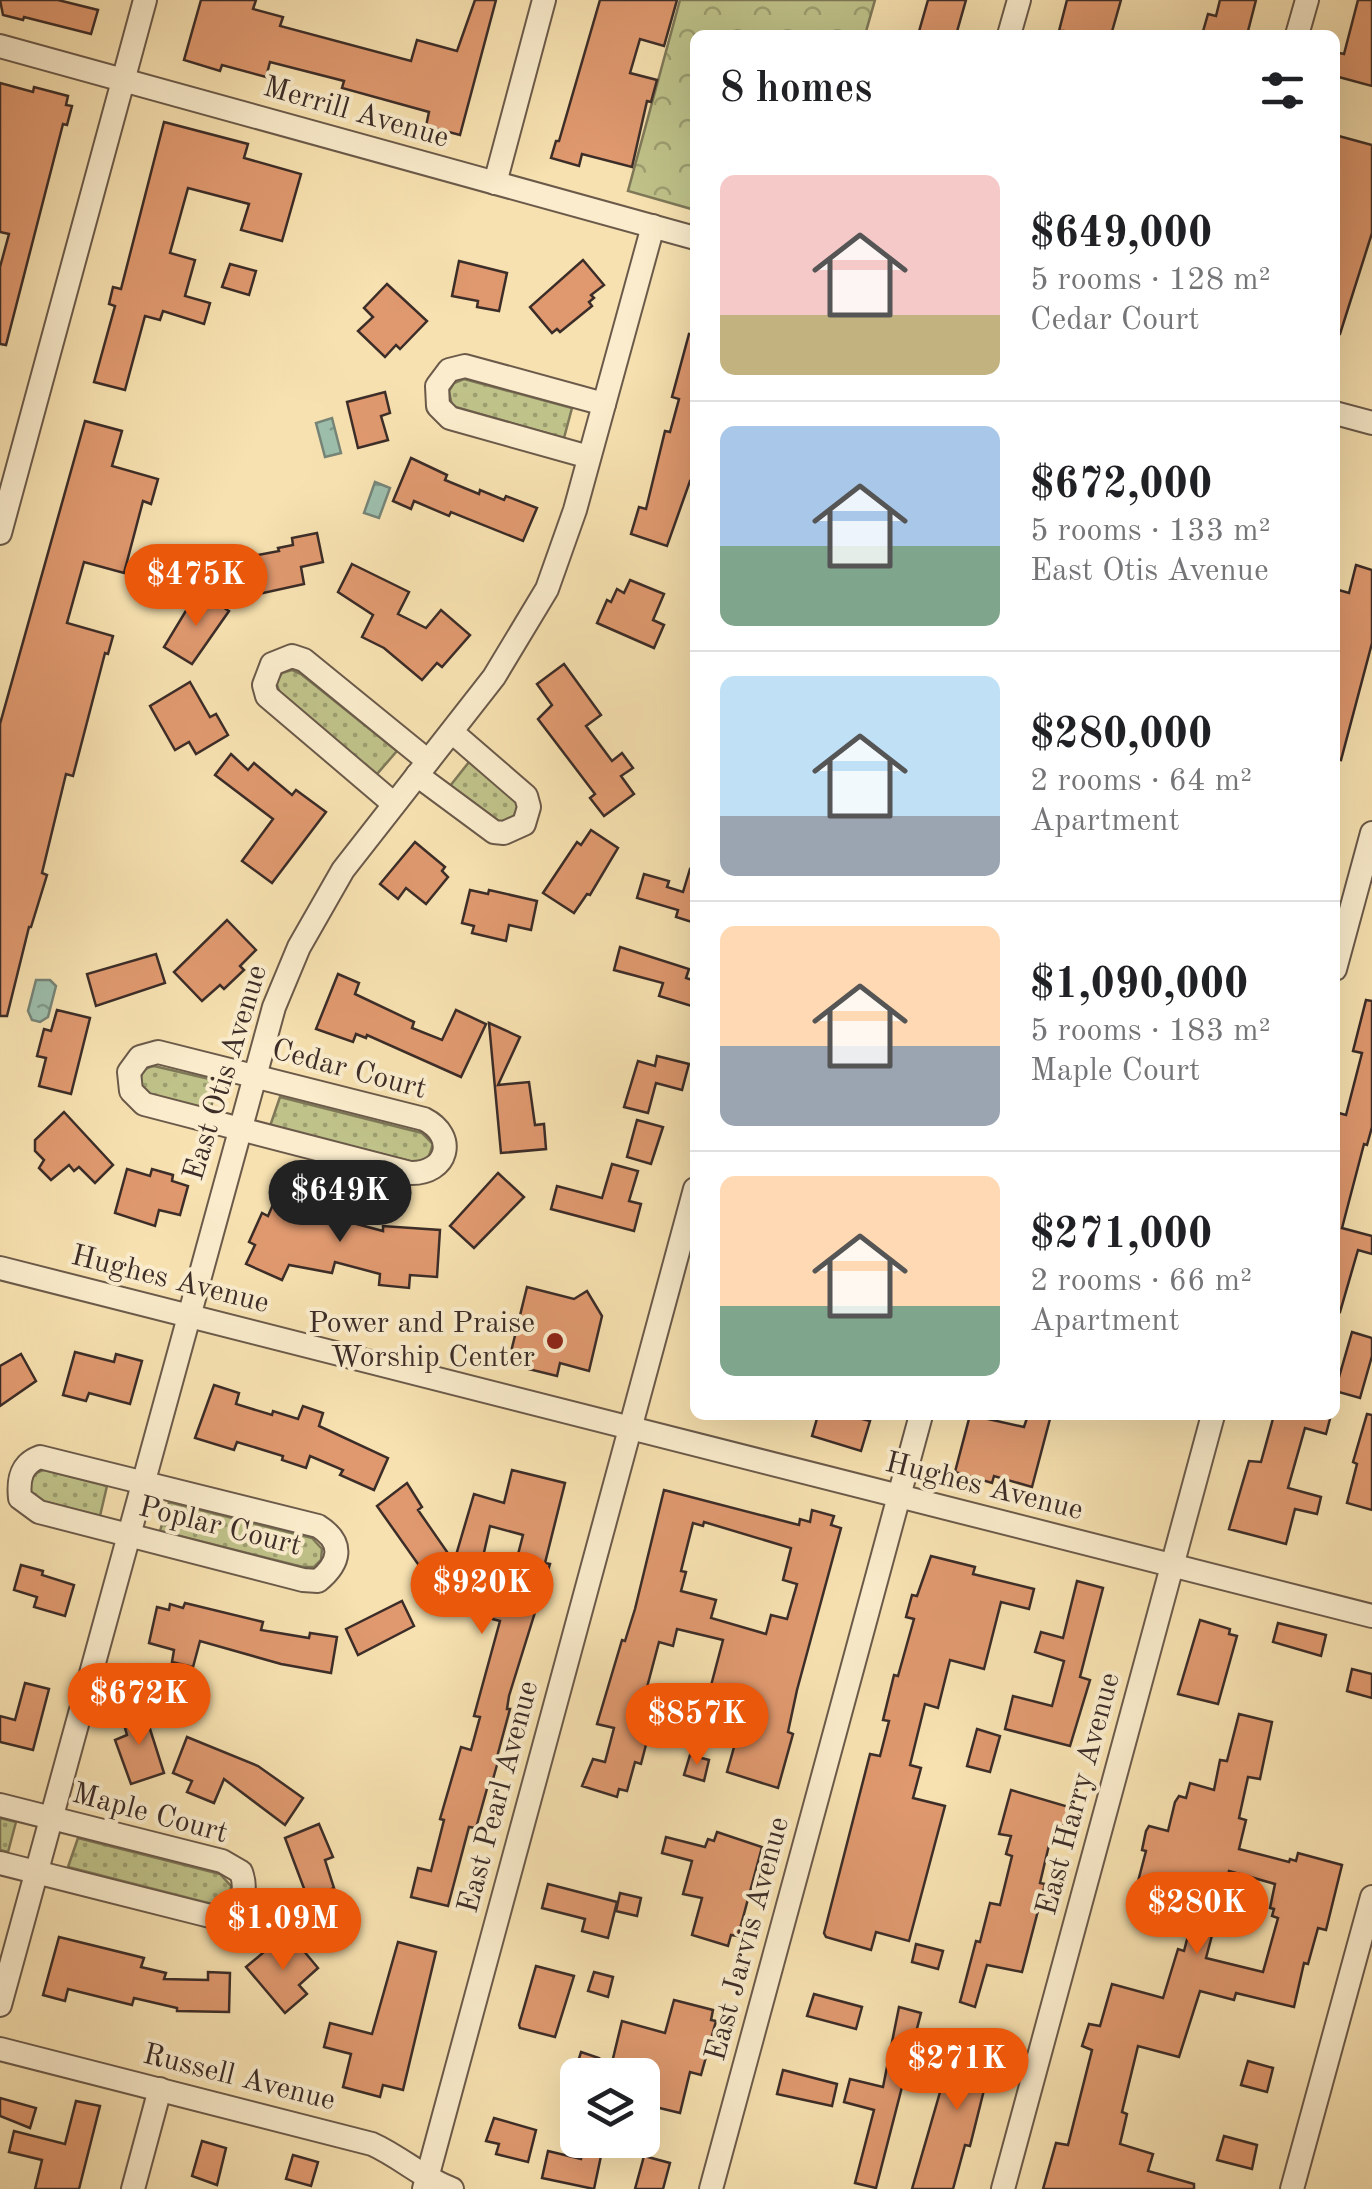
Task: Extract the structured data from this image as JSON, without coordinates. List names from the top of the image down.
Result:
{
  "streets": {
    "street": [
      "Merrill Avenue",
      "Cedar Court",
      "East Otis Avenue",
      "Hughes Avenue",
      "Poplar Court",
      "East Harry Avenue",
      "East Pearl Avenue",
      "Maple Court",
      "East Jarvis Avenue",
      "Russell Avenue"
    ]
  },
  "crossings": [
    ["Merrill Avenue", "East Otis Avenue"],
    ["Cedar Court", "East Otis Avenue"],
    ["East Otis Avenue", "Hughes Avenue"],
    ["East Otis Avenue", "Poplar Court"],
    ["East Otis Avenue", "Maple Court"],
    ["Hughes Avenue", "East Harry Avenue"],
    ["Hughes Avenue", "East Pearl Avenue"],
    ["Hughes Avenue", "East Jarvis Avenue"],
    ["East Pearl Avenue", "Russell Avenue"]
  ],
  "places": ["Power and Praise Worship Center"],
  "page": {
    "heading": "8 homes",
    "list": [
      {
        "name": "$649,000",
        "note": "5 rooms · 128 m² · Cedar Court"
      },
      {
        "name": "$672,000",
        "note": "5 rooms · 133 m² · East Otis Avenue"
      },
      {
        "name": "$280,000",
        "note": "2 rooms · 64 m² · Apartment"
      },
      {
        "name": "$1,090,000",
        "note": "5 rooms · 183 m² · Maple Court"
      },
      {
        "name": "$271,000",
        "note": "2 rooms · 66 m² · Apartment"
      }
    ],
    "price": [
      "$475K",
      "$649K",
      "$920K",
      "$672K",
      "$857K",
      "$280K",
      "$1.09M",
      "$271K"
    ]
  }
}
